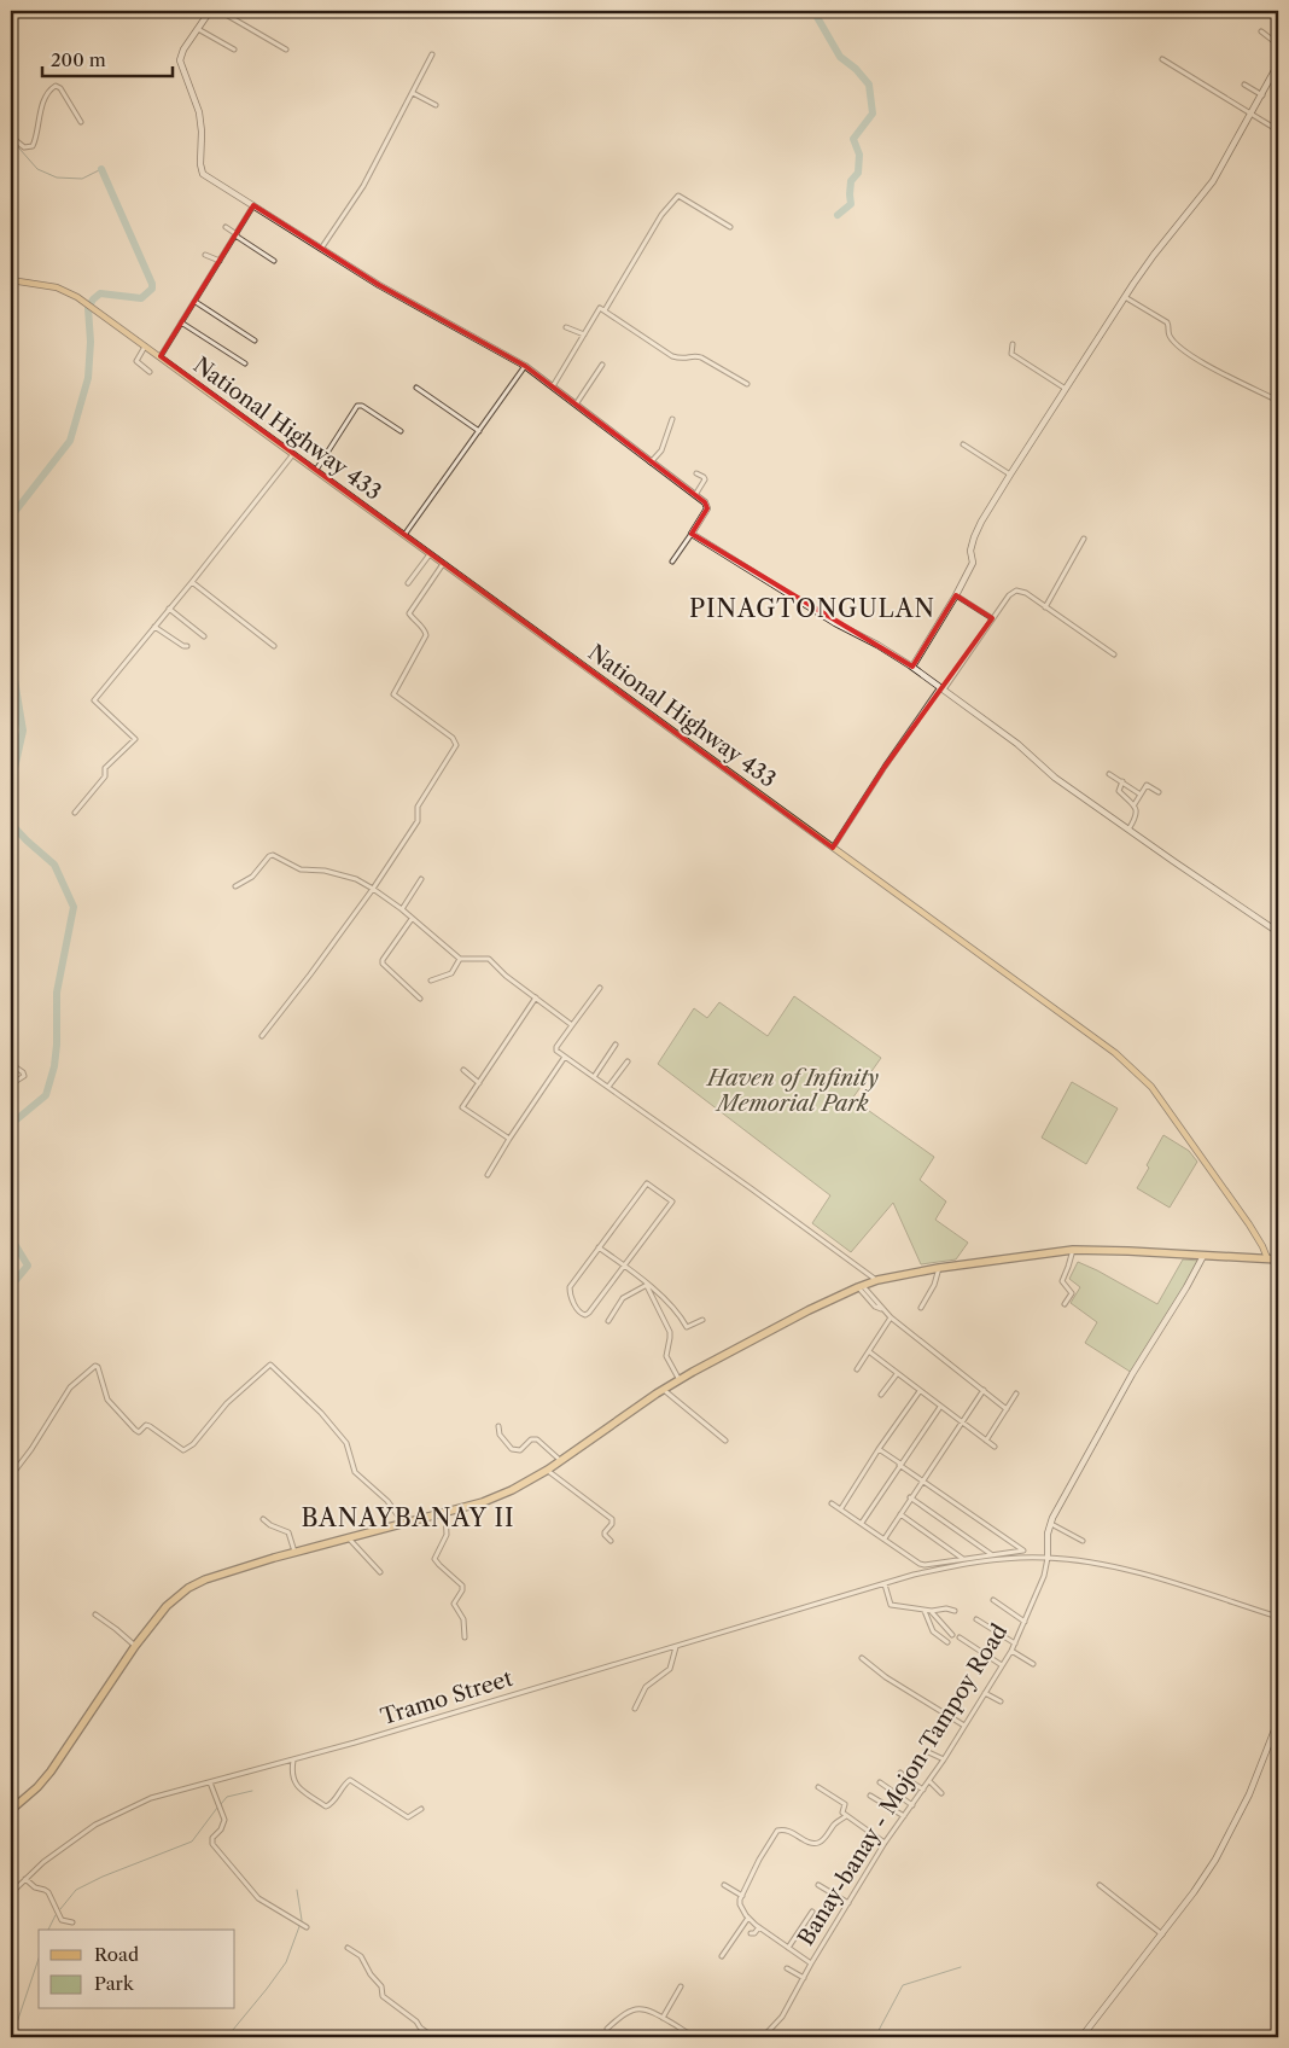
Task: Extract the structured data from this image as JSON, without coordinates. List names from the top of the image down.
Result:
{
  "streets": {
    "main road": ["National Highway 433"],
    "street": ["Tramo Street", "Banay-banay - Mojon-Tampoy Road"]
  },
  "crossings": [
    ["Tramo Street", "Banay-banay - Mojon-Tampoy Road"]
  ],
  "districts": ["PINAGTONGULAN", "BANAYBANAY II"],
  "parks": ["Haven of Infinity Memorial Park"],
  "legend": ["Road", "Park"],
  "scale_bar": "200 m"
}
